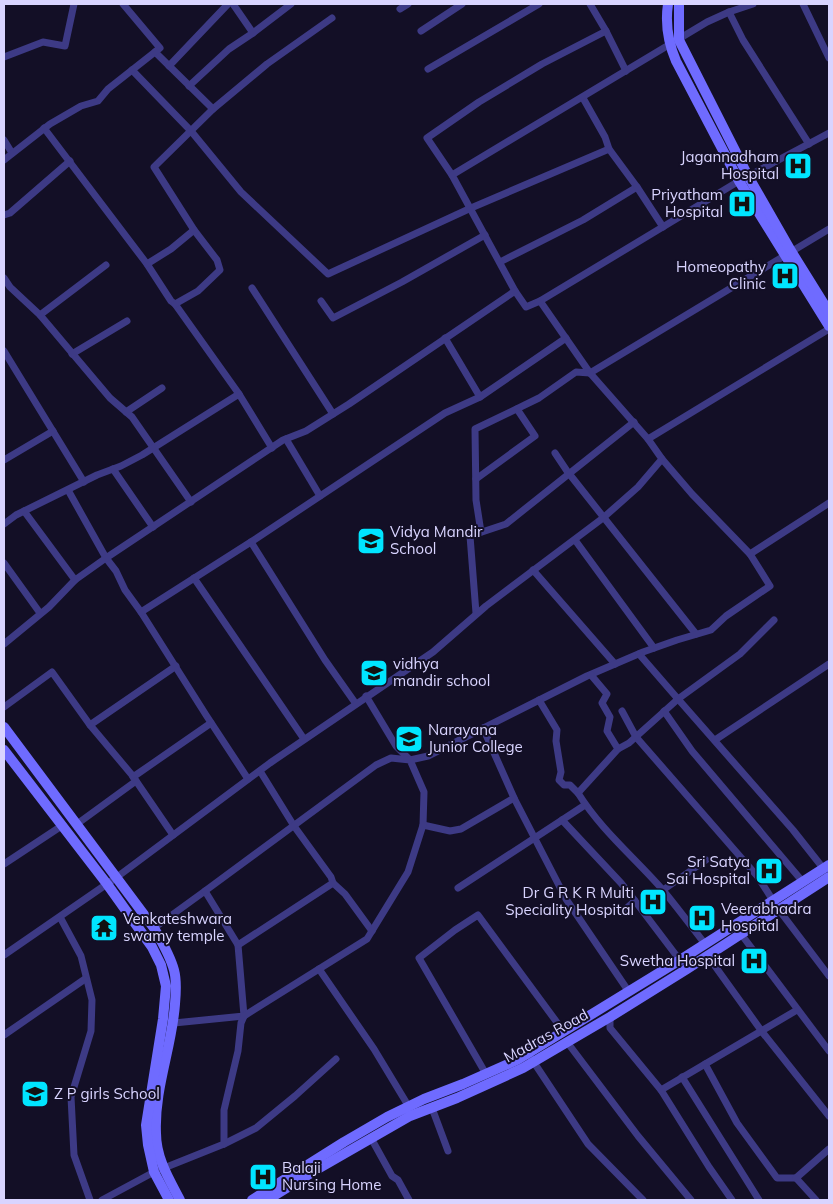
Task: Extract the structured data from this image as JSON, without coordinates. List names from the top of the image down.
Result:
{
  "streets": {
    "main road": ["Madras Road"]
  },
  "places": {
    "hospital": [
      "Jagannadham Hospital",
      "Priyatham Hospital",
      "Homeopathy Clinic",
      "Sri Satya Sai Hospital",
      "Dr G R K R Multi Speciality Hospital",
      "Veerabhadra Hospital",
      "Swetha Hospital",
      "Balaji Nursing Home"
    ],
    "school or university": [
      "Vidya Mandir School",
      "vidhya mandir school",
      "Narayana Junior College",
      "Z P girls School"
    ],
    "temple": ["Venkateshwara swamy temple"]
  }
}
